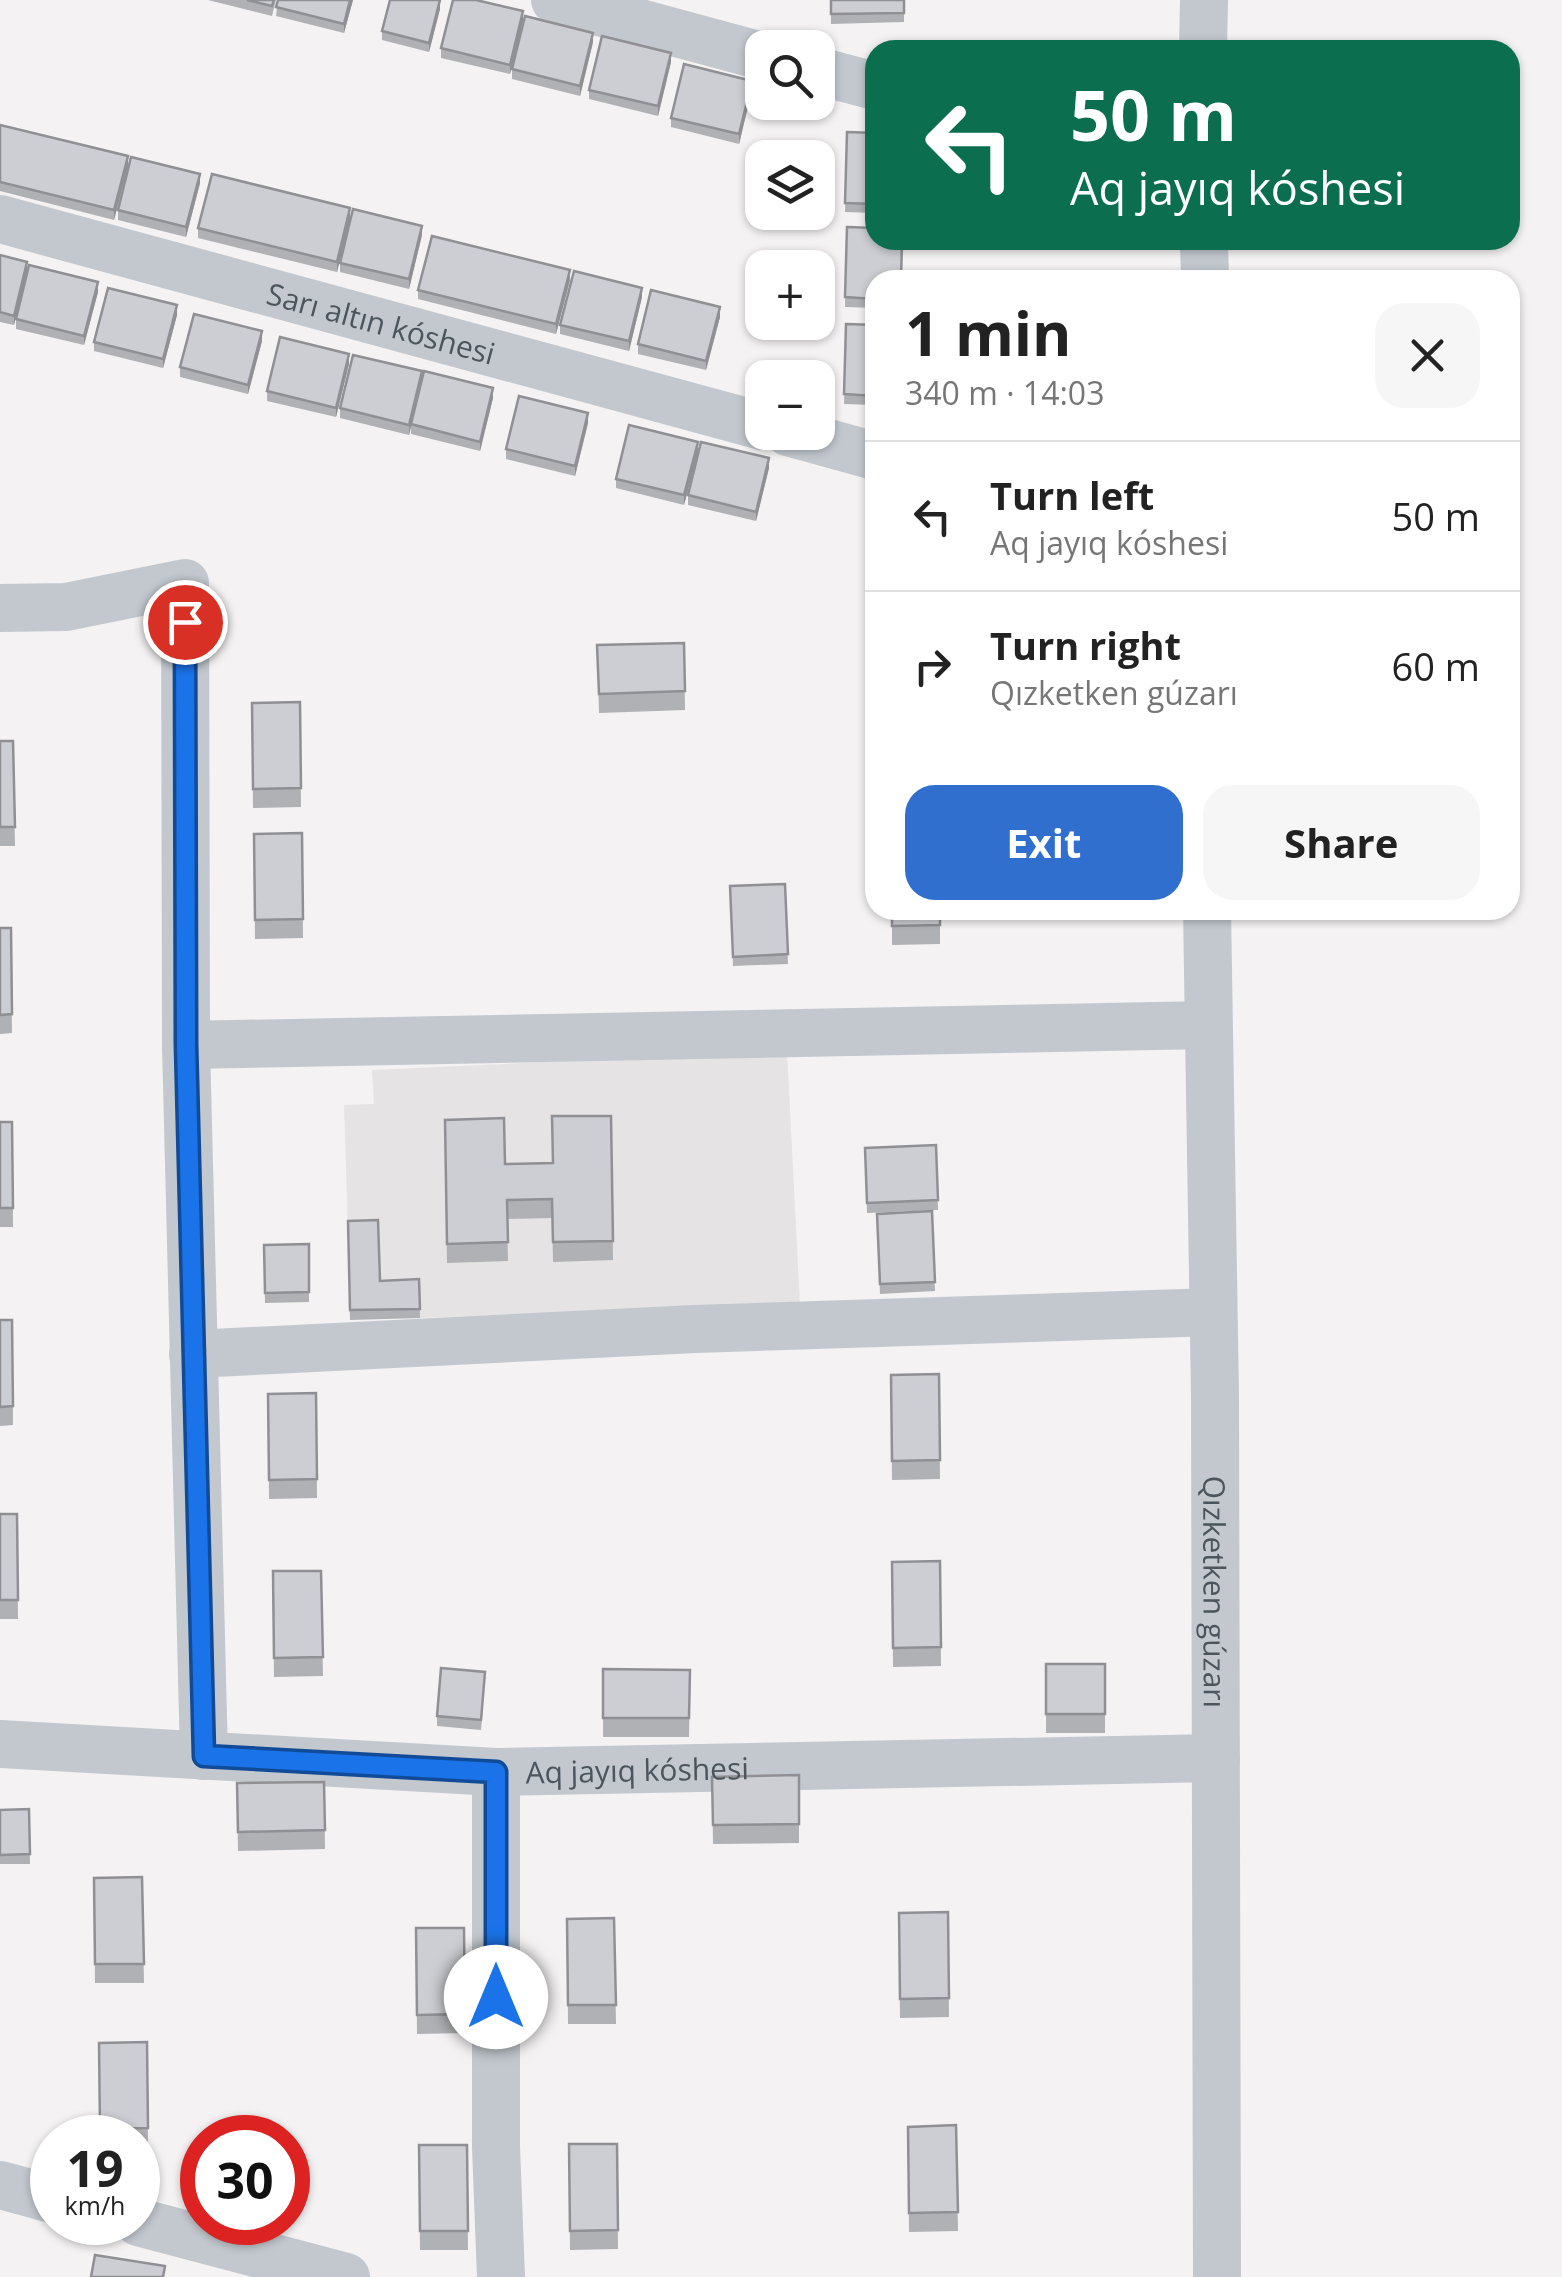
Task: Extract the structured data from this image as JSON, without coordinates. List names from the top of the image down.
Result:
{
  "streets": {
    "street": ["Sarı altın kóshesi", "Qızketken gúzarı", "Aq jayıq kóshesi"]
  },
  "crossings": [
    ["Qızketken gúzarı", "Aq jayıq kóshesi"]
  ],
  "page": {
    "map_buttons": ["+", "−"],
    "turn": ["50 m", "Aq jayıq kóshesi"],
    "heading": ["1 min", "340 m · 14:03"],
    "list": [
      {
        "name": "Turn left",
        "note": "Aq jayıq kóshesi",
        "value": "50 m"
      },
      {
        "name": "Turn right",
        "note": "Qızketken gúzarı",
        "value": "60 m"
      }
    ],
    "buttons": ["Exit", "Share"],
    "speed": "19 km/h",
    "limit": "30"
  }
}
